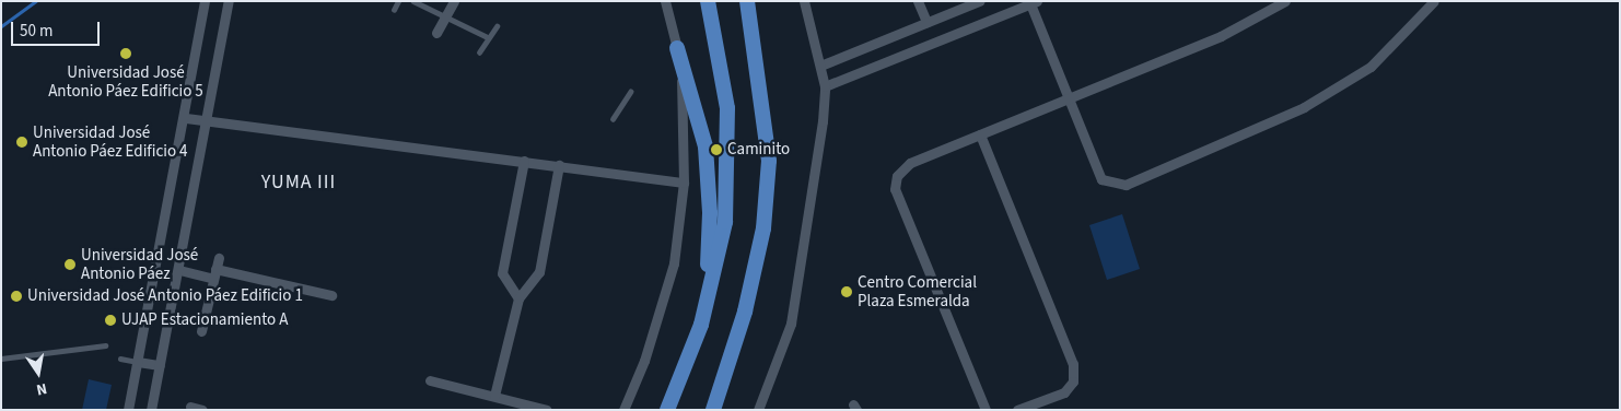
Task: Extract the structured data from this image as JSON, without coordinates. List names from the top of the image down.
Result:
{
  "districts": ["YUMA III"],
  "places": [
    "Universidad José Antonio Páez Edificio 5",
    "Universidad José Antonio Páez Edificio 4",
    "Caminito",
    "Universidad José Antonio Páez",
    "Centro Comercial Plaza Esmeralda",
    "Universidad José Antonio Páez Edificio 1",
    "UJAP Estacionamiento A"
  ],
  "scale_bar": "50 m",
  "north": "bottom"
}
